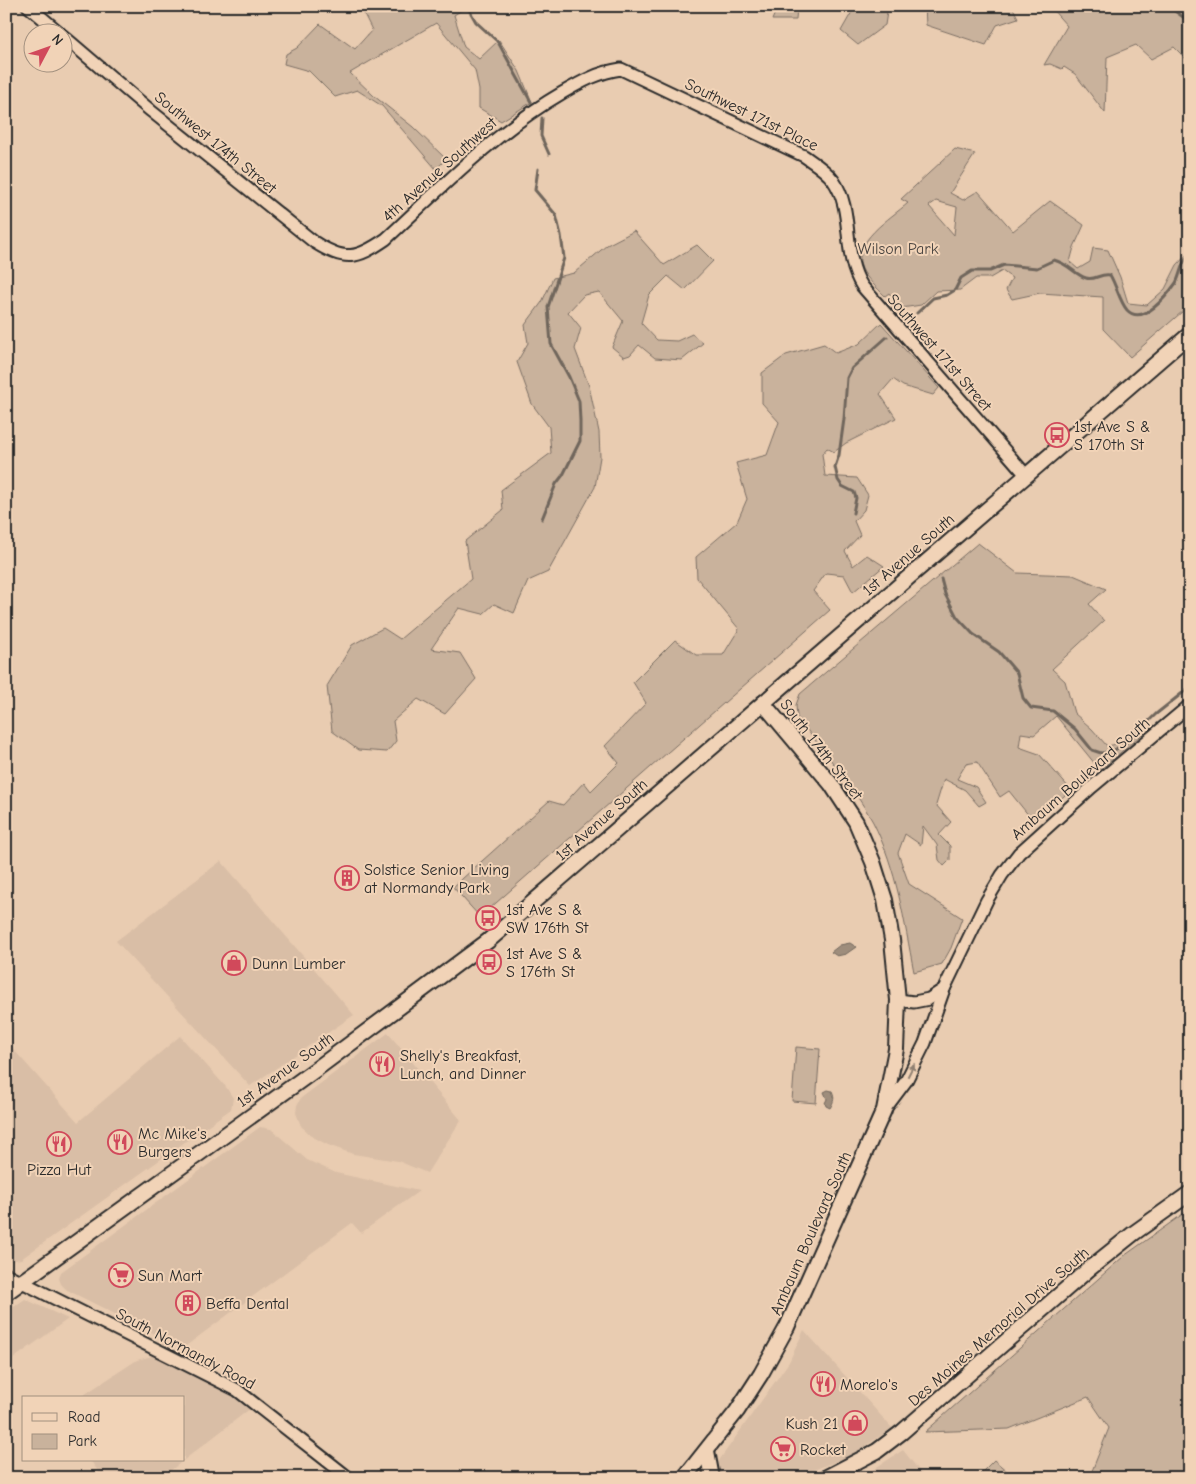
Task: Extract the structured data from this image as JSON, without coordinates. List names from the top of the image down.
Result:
{
  "streets": {
    "main road": [
      "1st Avenue South",
      "South 174th Street",
      "Ambaum Boulevard South",
      "Des Moines Memorial Drive South"
    ],
    "street": [
      "Southwest 171st Place",
      "Southwest 174th Street",
      "4th Avenue Southwest",
      "Southwest 171st Street",
      "South Normandy Road"
    ]
  },
  "crossings": [
    ["Southwest 171st Place", "4th Avenue Southwest"],
    ["Southwest 171st Place", "Southwest 171st Street"],
    ["Southwest 174th Street", "4th Avenue Southwest"],
    ["Southwest 171st Street", "1st Avenue South"],
    ["1st Avenue South", "South 174th Street"],
    ["1st Avenue South", "South Normandy Road"],
    ["South 174th Street", "Ambaum Boulevard South"]
  ],
  "parks": ["Wilson Park"],
  "places": {
    "bus stop": ["1st Ave S & S 170th St", "1st Ave S & SW 176th St", "1st Ave S & S 176th St"],
    "building": ["Solstice Senior Living at Normandy Park", "Beffa Dental"],
    "shop": ["Dunn Lumber", "Kush 21"],
    "restaurant": [
      "Shelly's Breakfast, Lunch, and Dinner",
      "Mc Mike's Burgers",
      "Pizza Hut",
      "Morelo's"
    ],
    "supermarket": ["Sun Mart", "Rocket"]
  },
  "legend": ["Road", "Park"],
  "north": "top right"
}
